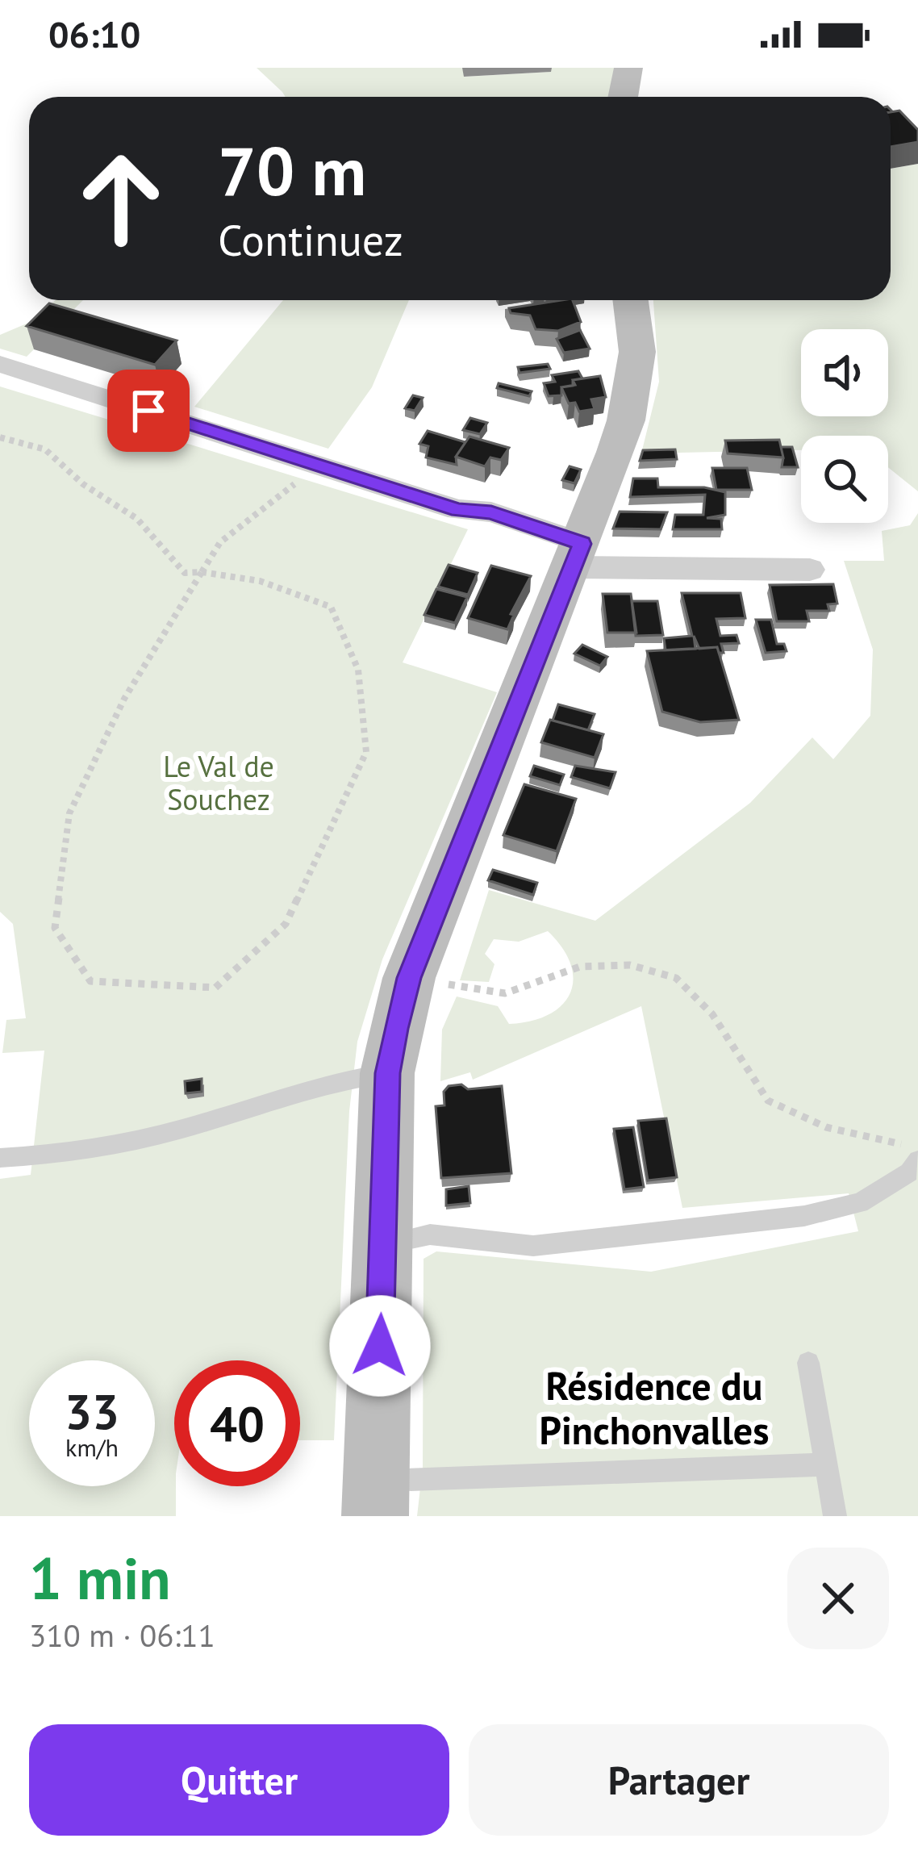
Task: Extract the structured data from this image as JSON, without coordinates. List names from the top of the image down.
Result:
{
  "districts": ["Résidence du Pinchonvalles"],
  "parks": ["Le Val de Souchez"],
  "page": {
    "status": "06:10",
    "turn": ["70 m", "Continuez"],
    "speed": "33 km/h",
    "limit": "40",
    "heading": ["1 min", "310 m · 06:11"],
    "buttons": ["Quitter", "Partager"]
  }
}
